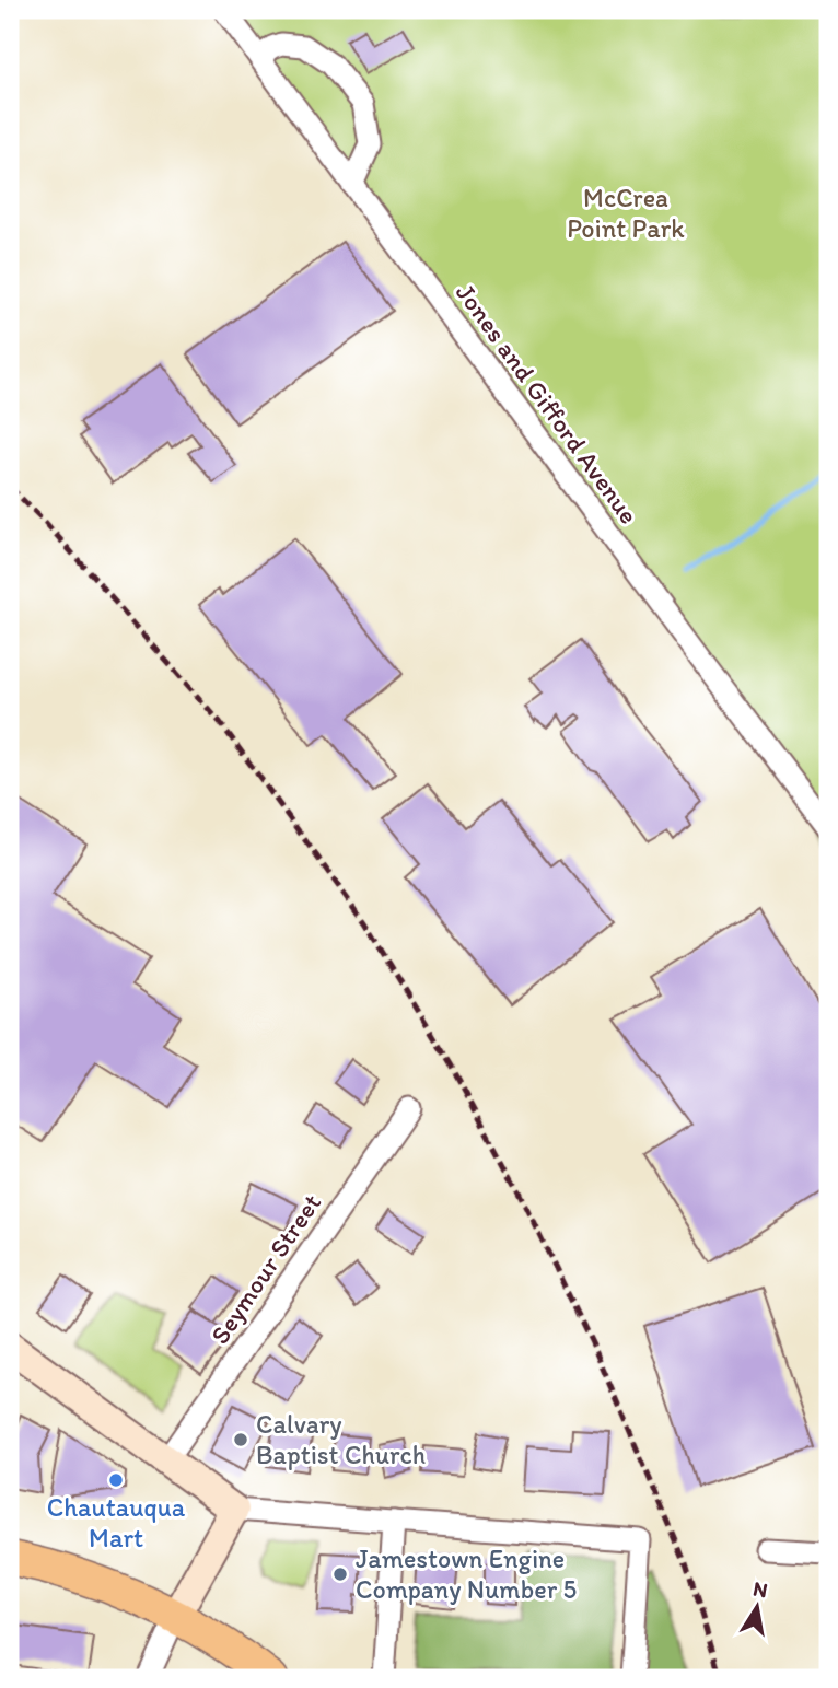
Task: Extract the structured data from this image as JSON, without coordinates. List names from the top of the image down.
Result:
{
  "streets": {
    "street": ["Jones and Gifford Avenue", "Seymour Street"]
  },
  "parks": ["McCrea Point Park"],
  "places": ["Calvary Baptist Church", "Chautauqua Mart", "Jamestown Engine Company Number 5"],
  "north": "top"
}
